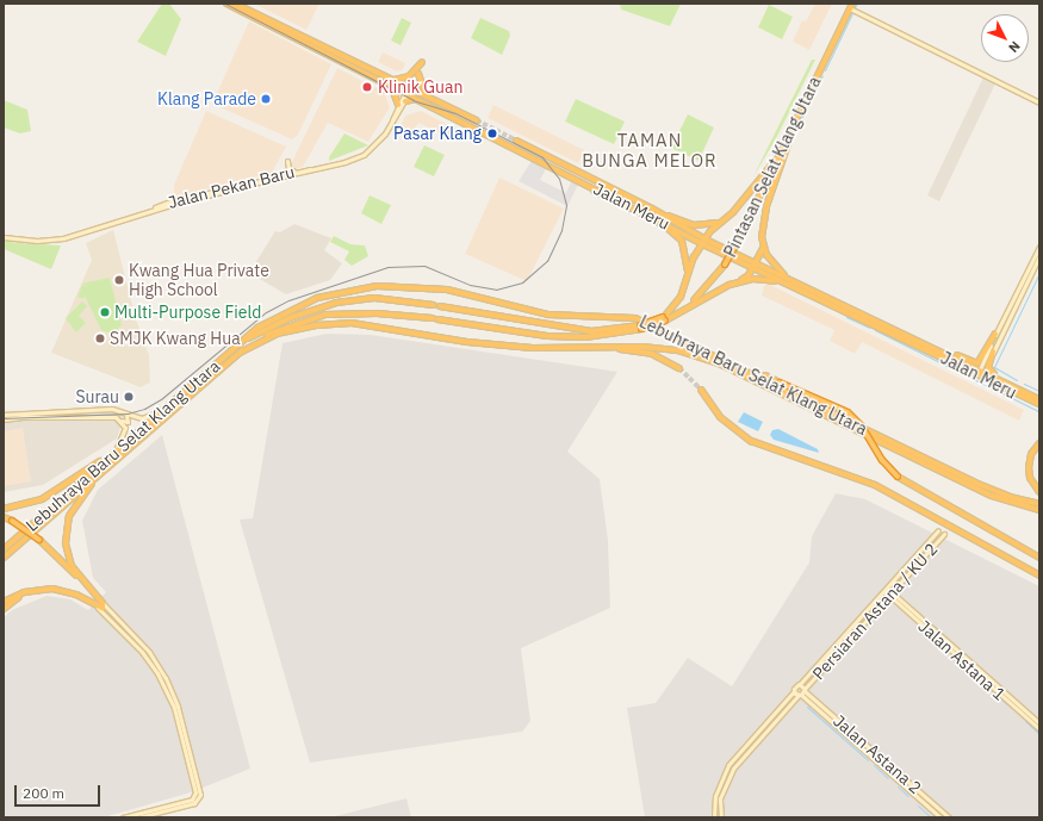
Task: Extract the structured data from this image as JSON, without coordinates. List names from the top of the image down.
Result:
{
  "streets": {
    "highway": ["Pintasan Selat Klang Utara", "Jalan Meru", "Lebuhraya Baru Selat Klang Utara"],
    "street": [
      "Jalan Pekan Baru",
      "Persiaran Astana / KU 2",
      "Jalan Astana 1",
      "Jalan Astana 2"
    ]
  },
  "crossings": [
    ["Jalan Pekan Baru", "Jalan Meru"],
    ["Persiaran Astana / KU 2", "Jalan Astana 1"],
    ["Persiaran Astana / KU 2", "Jalan Astana 2"]
  ],
  "districts": ["TAMAN BUNGA MELOR"],
  "places": [
    "Klinik Guan",
    "Klang Parade",
    "Pasar Klang",
    "Kwang Hua Private High School",
    "Multi-Purpose Field",
    "SMJK Kwang Hua",
    "Surau"
  ],
  "scale_bar": "200 m",
  "north": "bottom right"
}
